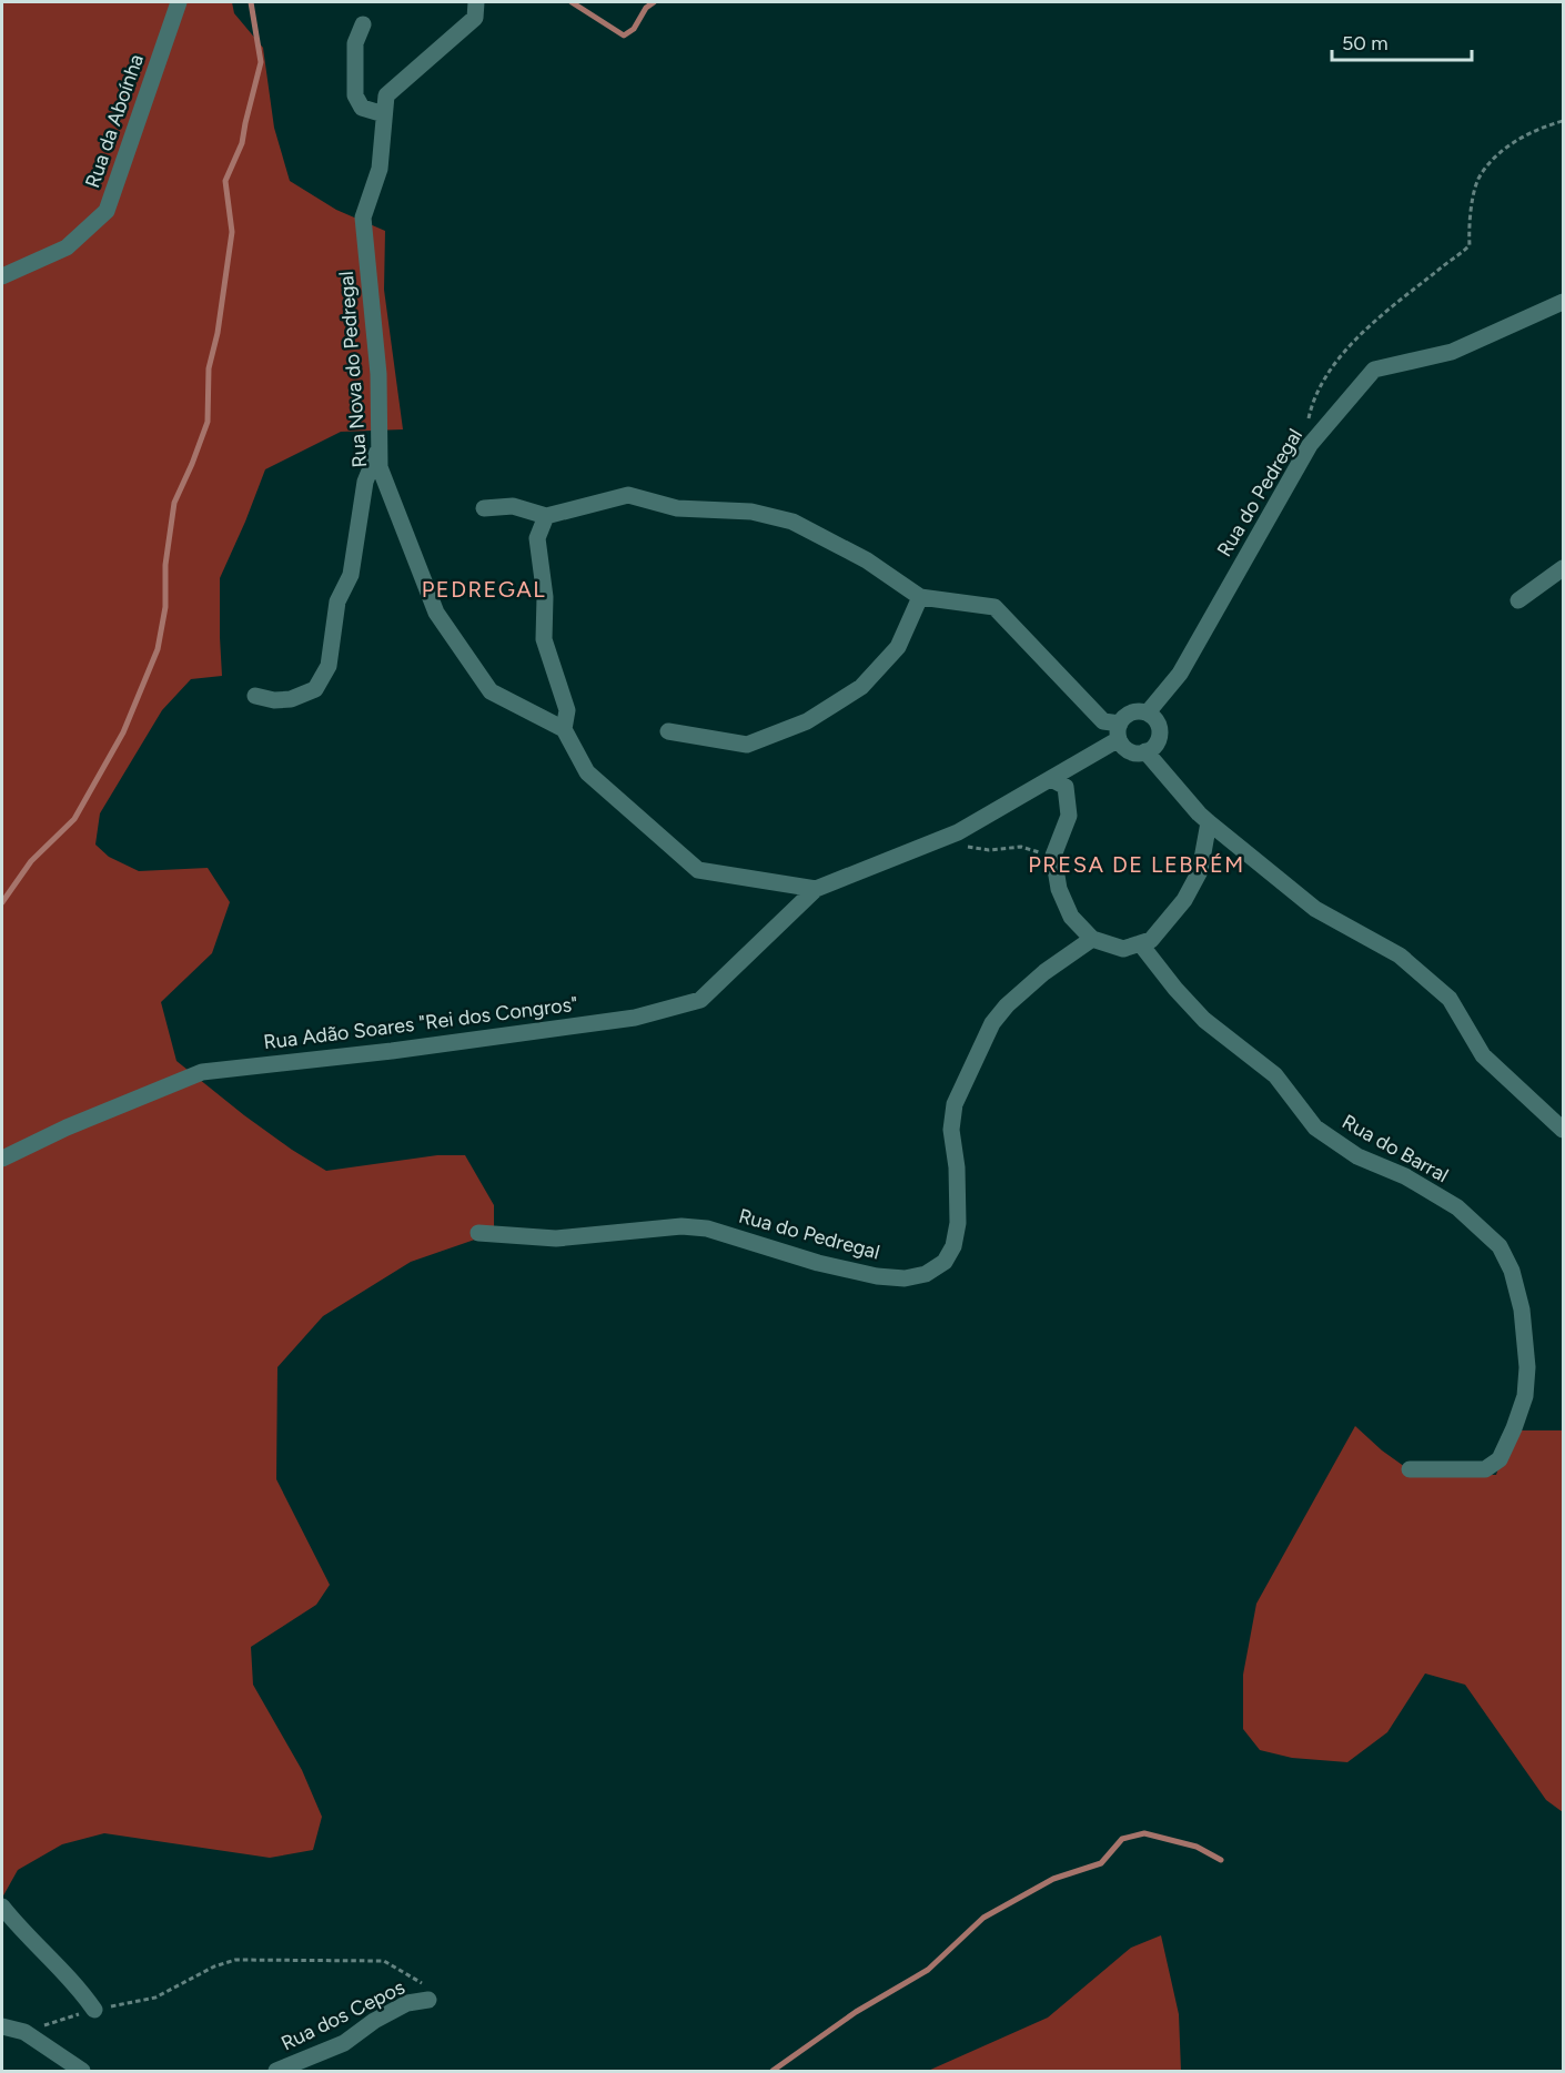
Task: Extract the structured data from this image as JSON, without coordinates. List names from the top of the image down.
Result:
{
  "streets": {
    "street": [
      "Rua da Aboínha",
      "Rua Nova do Pedregal",
      "Rua do Pedregal",
      "Rua Adão Soares \"Rei dos Congros\"",
      "Rua do Barral",
      "Rua dos Cepos"
    ]
  },
  "districts": ["PEDREGAL", "PRESA DE LEBRÉM"],
  "scale_bar": "50 m"
}
